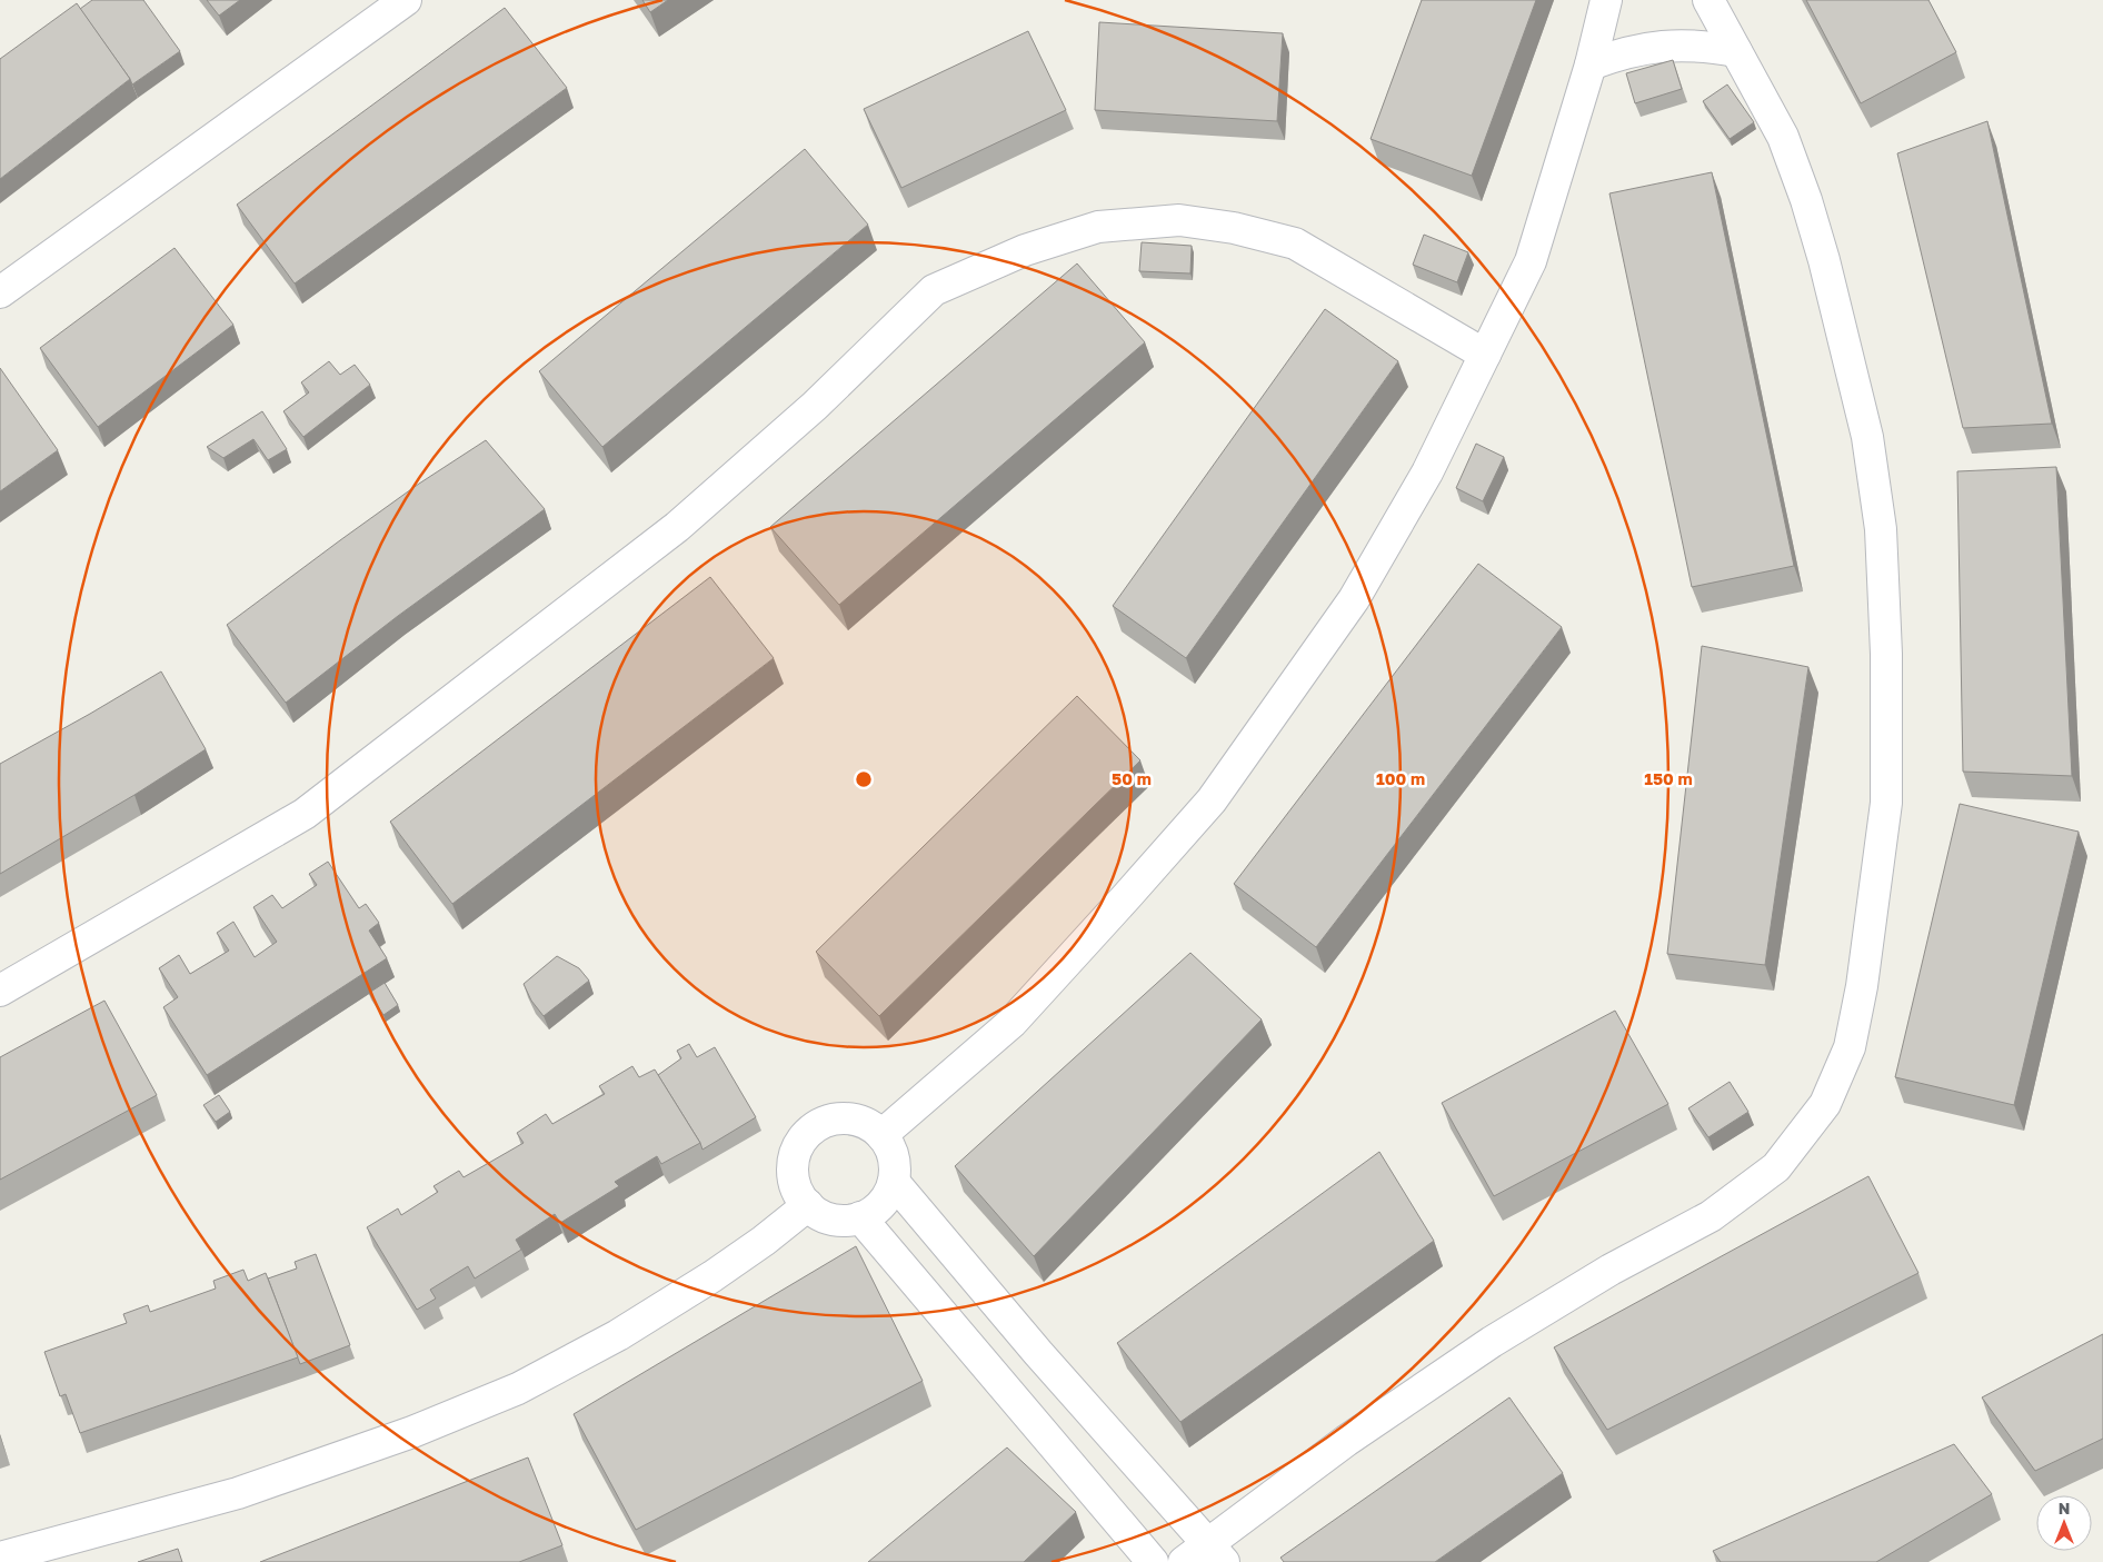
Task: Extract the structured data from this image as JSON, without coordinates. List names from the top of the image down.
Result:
{
  "north": "top",
  "rings": ["50 m", "100 m", "150 m"]
}
